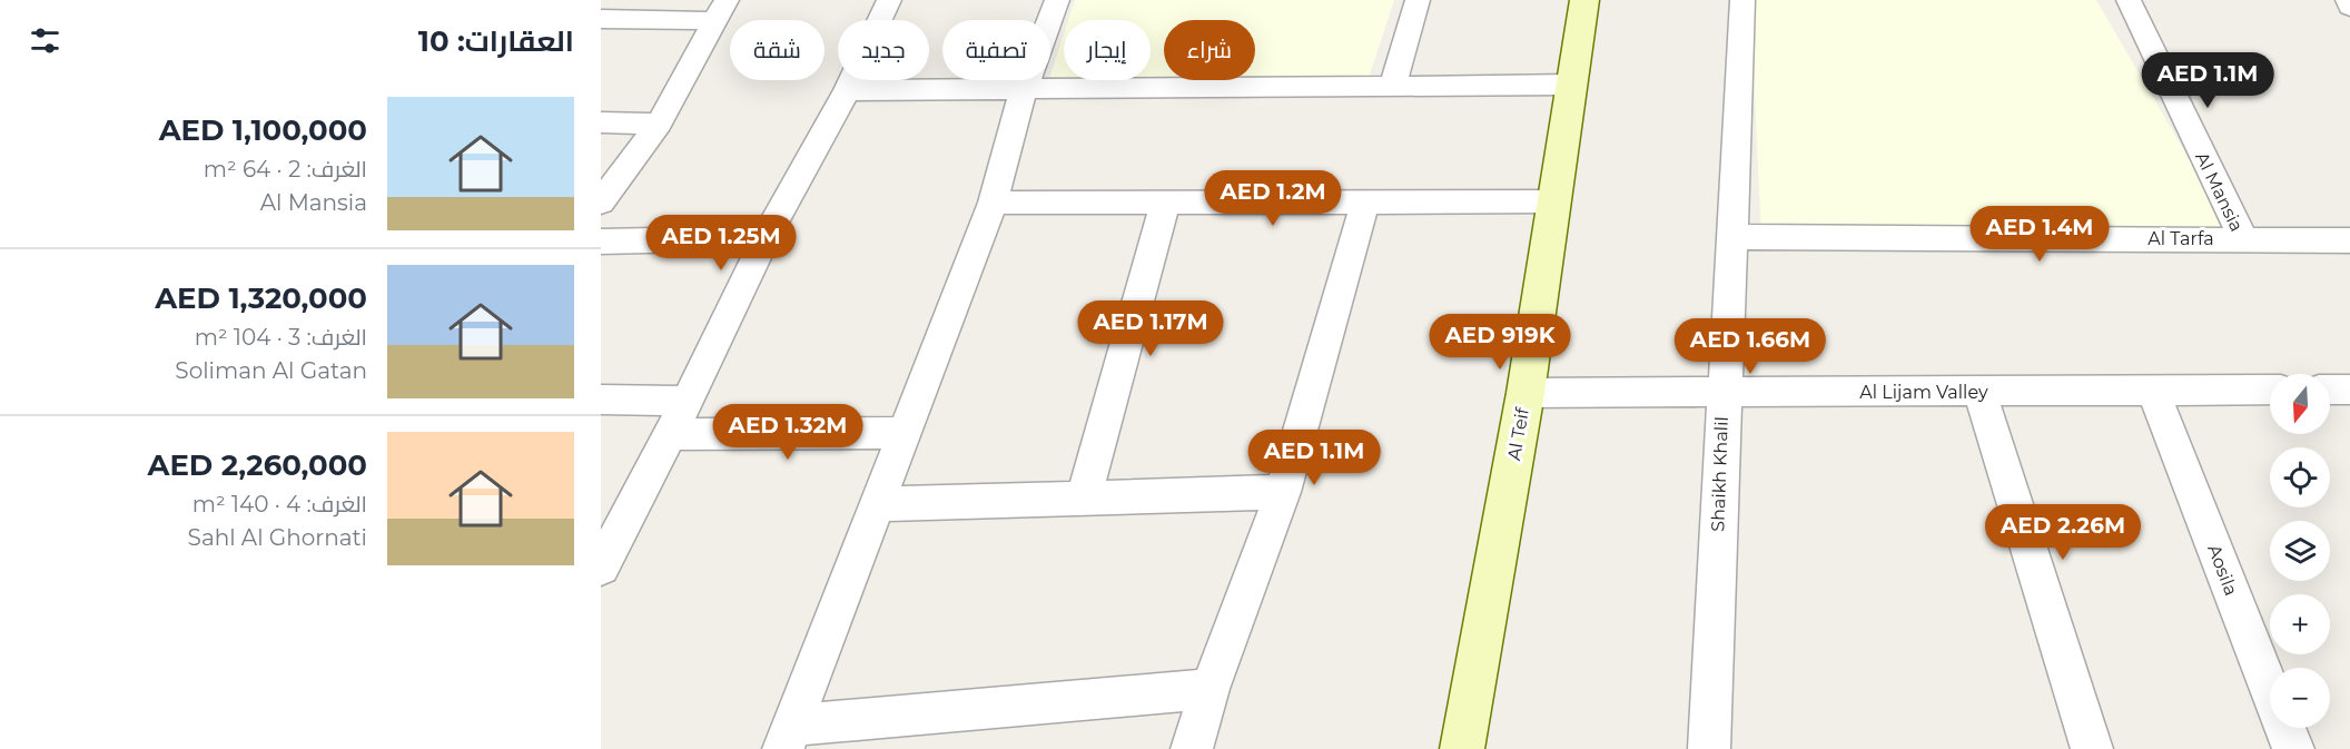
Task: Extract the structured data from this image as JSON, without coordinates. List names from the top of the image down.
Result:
{
  "streets": {
    "street": [
      "Al Mansia",
      "Al Tarfa",
      "Al Lijam Valley",
      "Al Teif",
      "Shaikh Khalil",
      "Aosila"
    ]
  },
  "crossings": [
    ["Al Mansia", "Al Tarfa"],
    ["Al Tarfa", "Shaikh Khalil"],
    ["Al Lijam Valley", "Al Teif"],
    ["Al Lijam Valley", "Shaikh Khalil"],
    ["Al Lijam Valley", "Aosila"]
  ],
  "north": "bottom",
  "page": {
    "heading": "العقارات: 10",
    "chip": [
      "شراء",
      "إيجار",
      "تصفية",
      "جديد",
      "شقة"
    ],
    "price": [
      "AED 1.1M",
      "AED 1.2M",
      "AED 1.4M",
      "AED 1.25M",
      "AED 1.17M",
      "AED 919K",
      "AED 1.66M",
      "AED 1.32M",
      "AED 1.1M",
      "AED 2.26M"
    ],
    "list": [
      {
        "name": "AED 1,100,000",
        "note": "الغرف: 2 · 64 m² · Al Mansia"
      },
      {
        "name": "AED 1,320,000",
        "note": "الغرف: 3 · 104 m² · Soliman Al Gatan"
      },
      {
        "name": "AED 2,260,000",
        "note": "الغرف: 4 · 140 m² · Sahl Al Ghornati"
      }
    ],
    "map_buttons": ["+", "−"]
  }
}
